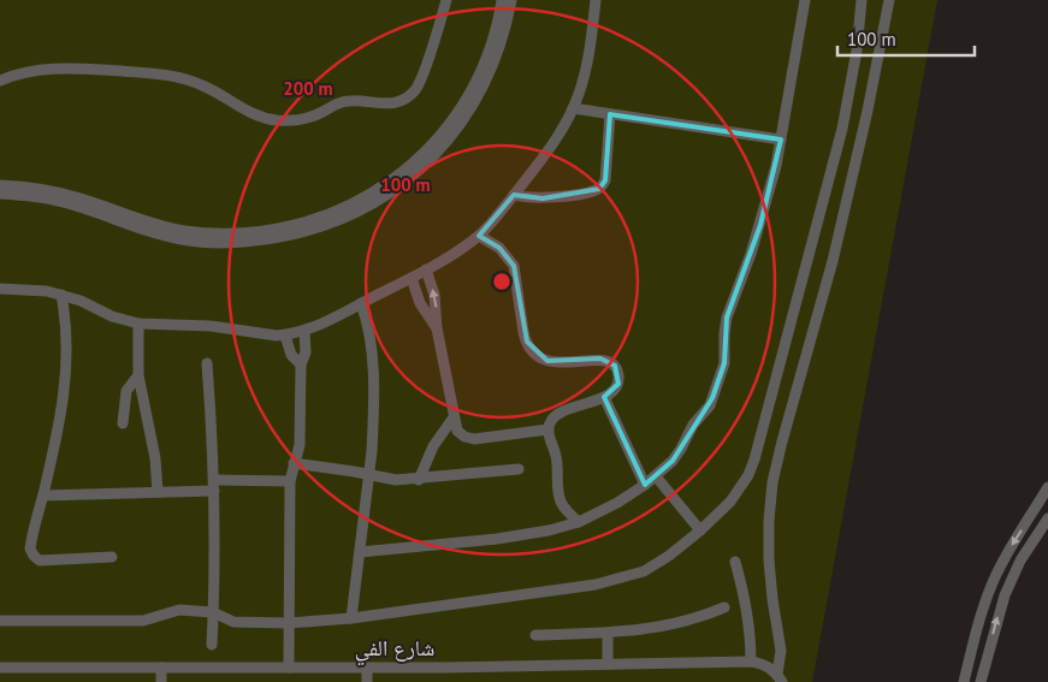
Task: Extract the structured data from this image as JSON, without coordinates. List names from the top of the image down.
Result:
{
  "streets": {
    "street": ["شارع الفي"]
  },
  "scale_bar": "100 m",
  "rings": ["200 m", "100 m"]
}
